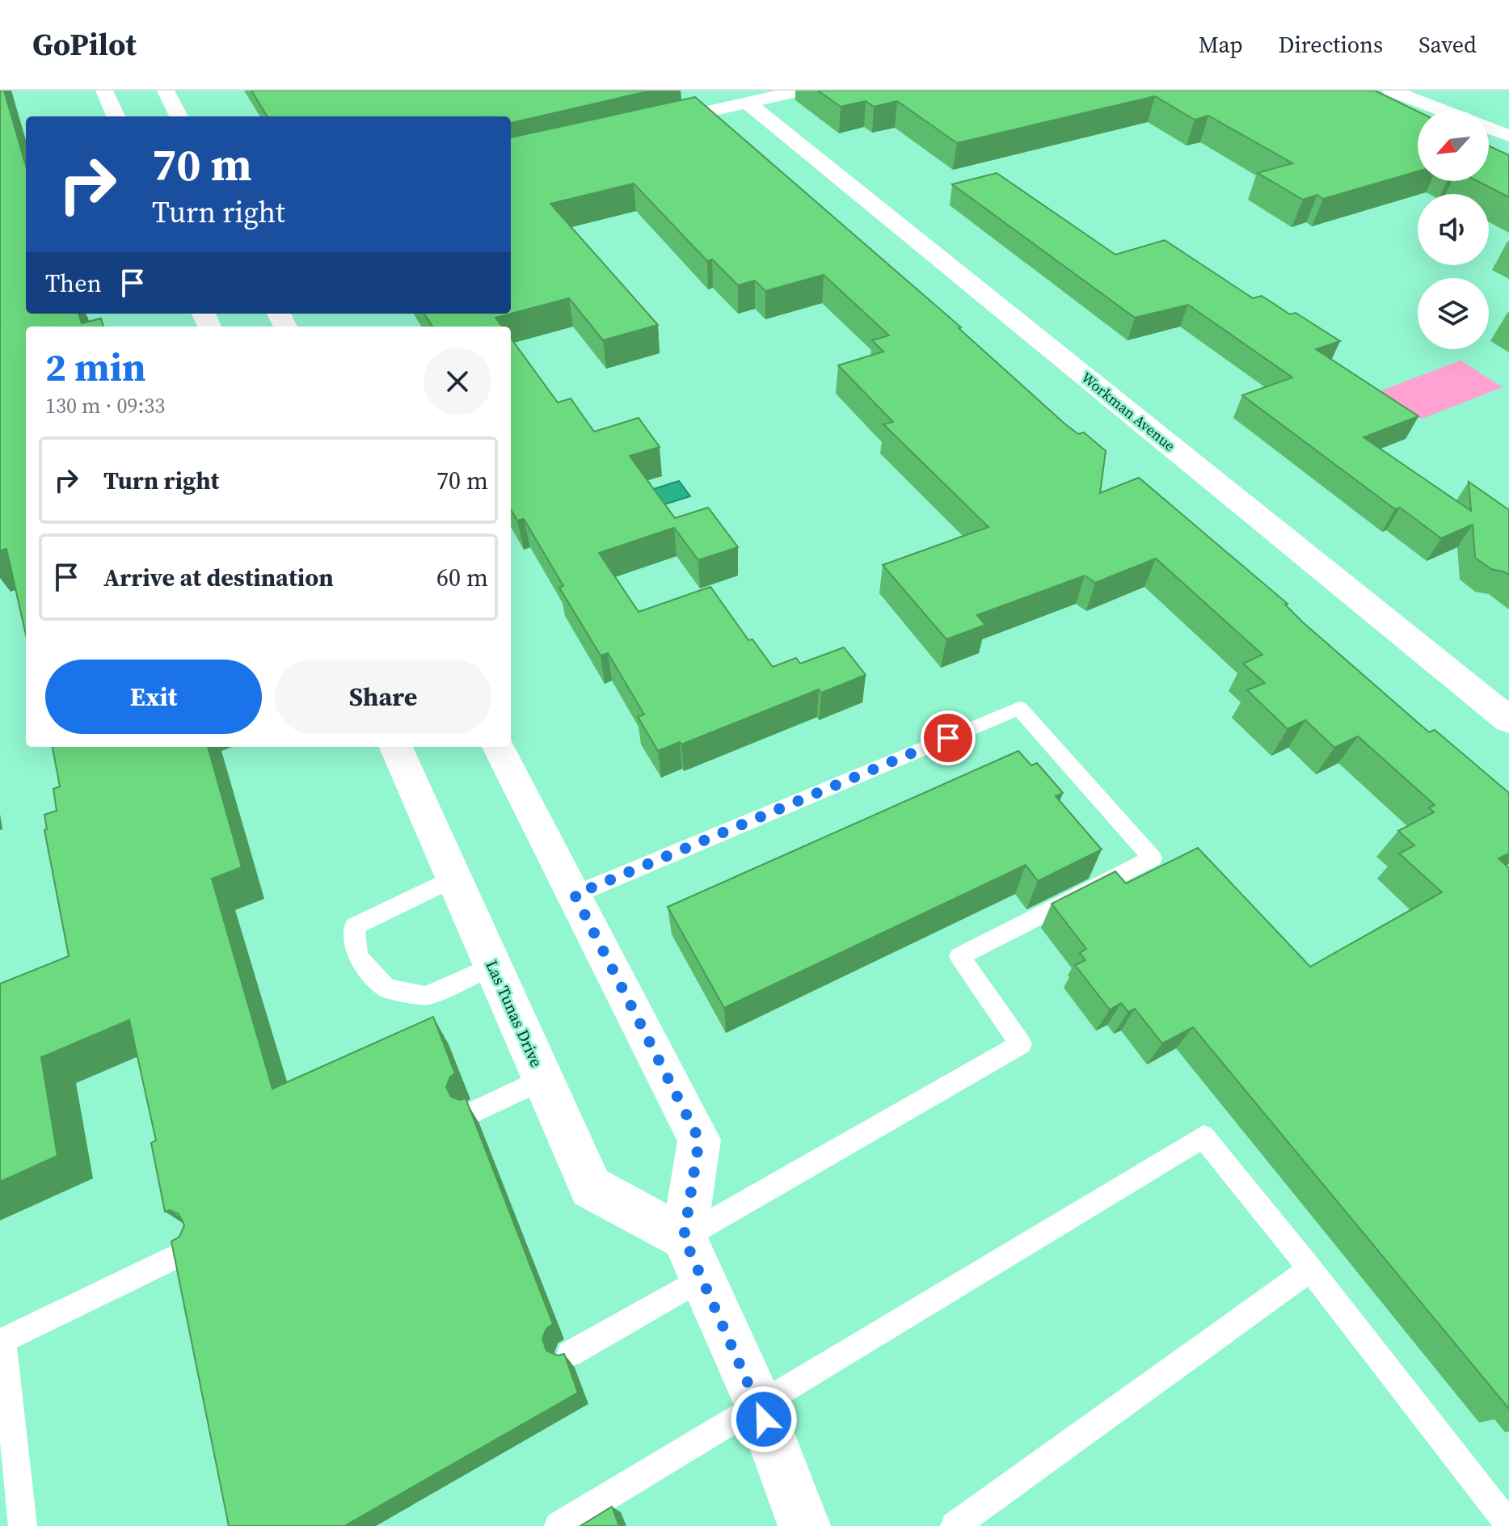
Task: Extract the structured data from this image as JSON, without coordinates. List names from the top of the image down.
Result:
{
  "streets": {
    "street": ["Workman Avenue", "Las Tunas Drive"]
  },
  "north": "bottom left",
  "page": {
    "header": "GoPilot",
    "nav": ["Map", "Directions", "Saved"],
    "turn": ["70 m", "Turn right"],
    "then": "Then",
    "heading": ["2 min", "130 m · 09:33"],
    "list": [
      {
        "name": "Turn right",
        "value": "70 m"
      },
      {
        "name": "Arrive at destination",
        "value": "60 m"
      }
    ],
    "buttons": ["Exit", "Share"]
  }
}
